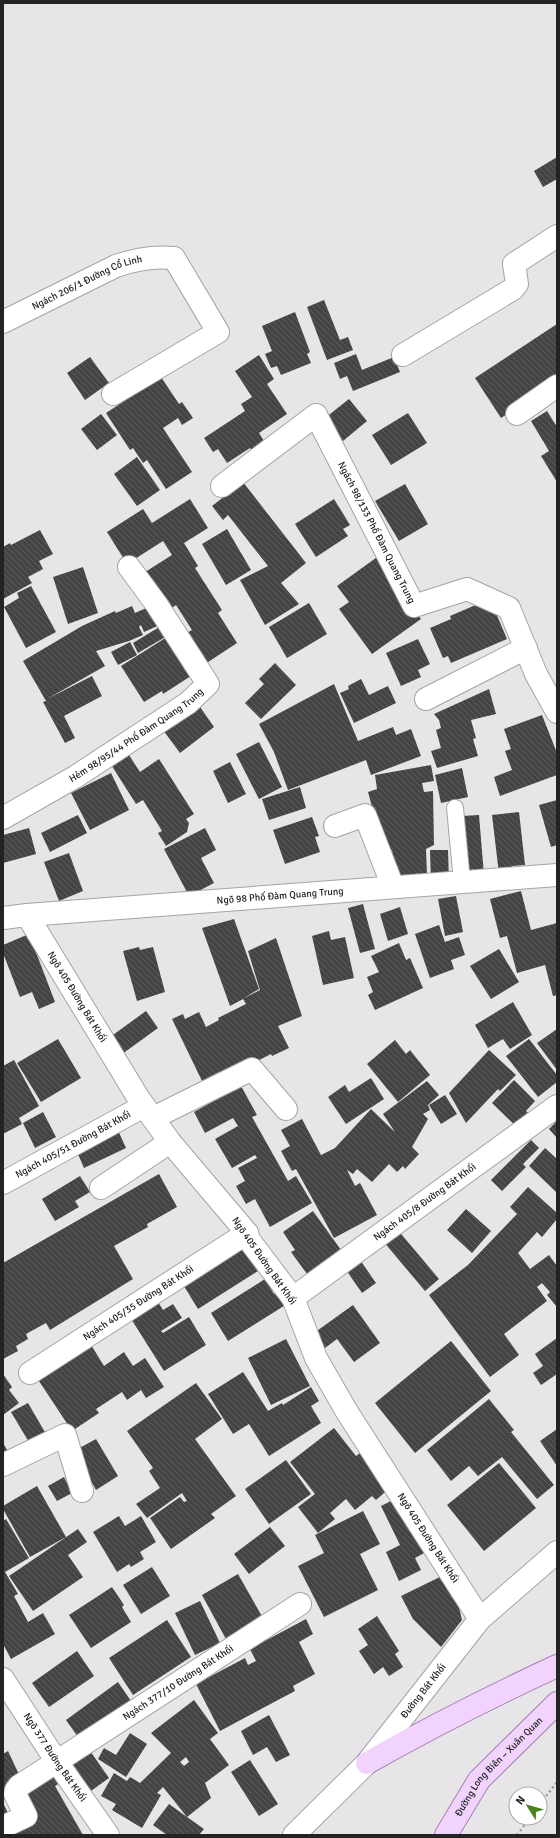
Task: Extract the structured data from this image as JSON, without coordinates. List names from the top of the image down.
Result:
{
  "streets": {
    "main road": ["Đường Long Biên – Xuân Quan"],
    "street": [
      "Ngách 206/1 Đường Cổ Linh",
      "Ngách 98/133 Phố Đàm Quang Trung",
      "Hẻm 98/95/44 Phố Đàm Quang Trung",
      "Ngõ 98 Phố Đàm Quang Trung",
      "Ngõ 405 Đường Bát Khối",
      "Ngách 405/51 Đường Bát Khối",
      "Ngách 405/8 Đường Bát Khối",
      "Ngách 405/35 Đường Bát Khối",
      "Ngách 377/10 Đường Bát Khối",
      "Đường Bát Khối",
      "Ngõ 377 Đường Bát Khối"
    ]
  },
  "crossings": [
    ["Ngõ 98 Phố Đàm Quang Trung", "Ngõ 405 Đường Bát Khối"],
    ["Ngõ 405 Đường Bát Khối", "Ngách 405/51 Đường Bát Khối"],
    ["Ngõ 405 Đường Bát Khối", "Ngách 405/8 Đường Bát Khối"],
    ["Ngõ 405 Đường Bát Khối", "Ngách 405/35 Đường Bát Khối"],
    ["Ngõ 405 Đường Bát Khối", "Đường Bát Khối"],
    ["Ngách 377/10 Đường Bát Khối", "Ngõ 377 Đường Bát Khối"]
  ],
  "north": "top left"
}
